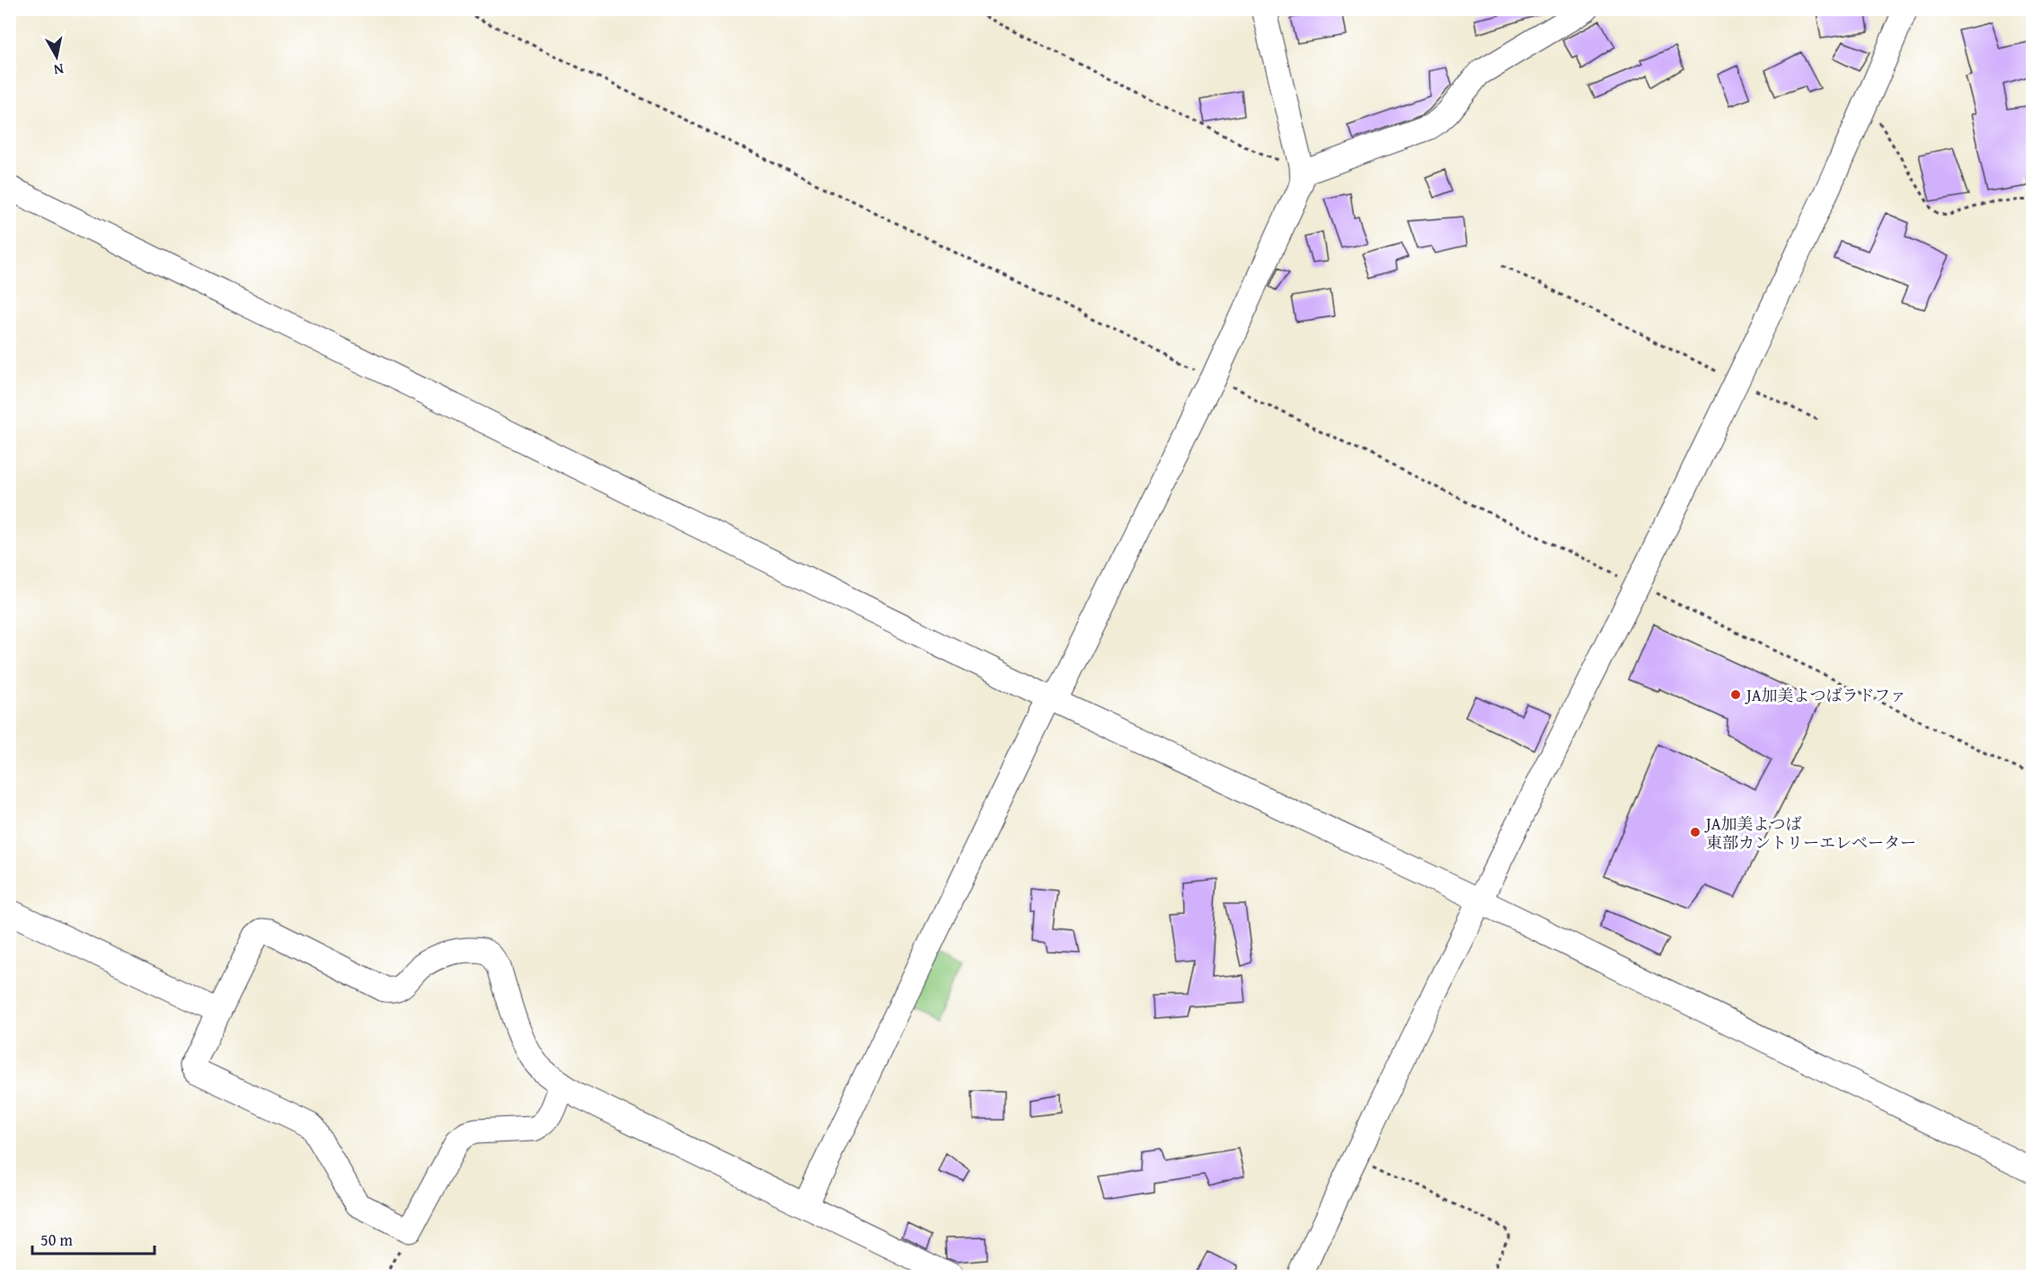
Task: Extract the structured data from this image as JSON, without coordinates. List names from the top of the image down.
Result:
{
  "places": ["JA加美よつばラドファ", "JA加美よつば 東部カントリーエレベーター"],
  "scale_bar": "50 m",
  "north": "bottom"
}
